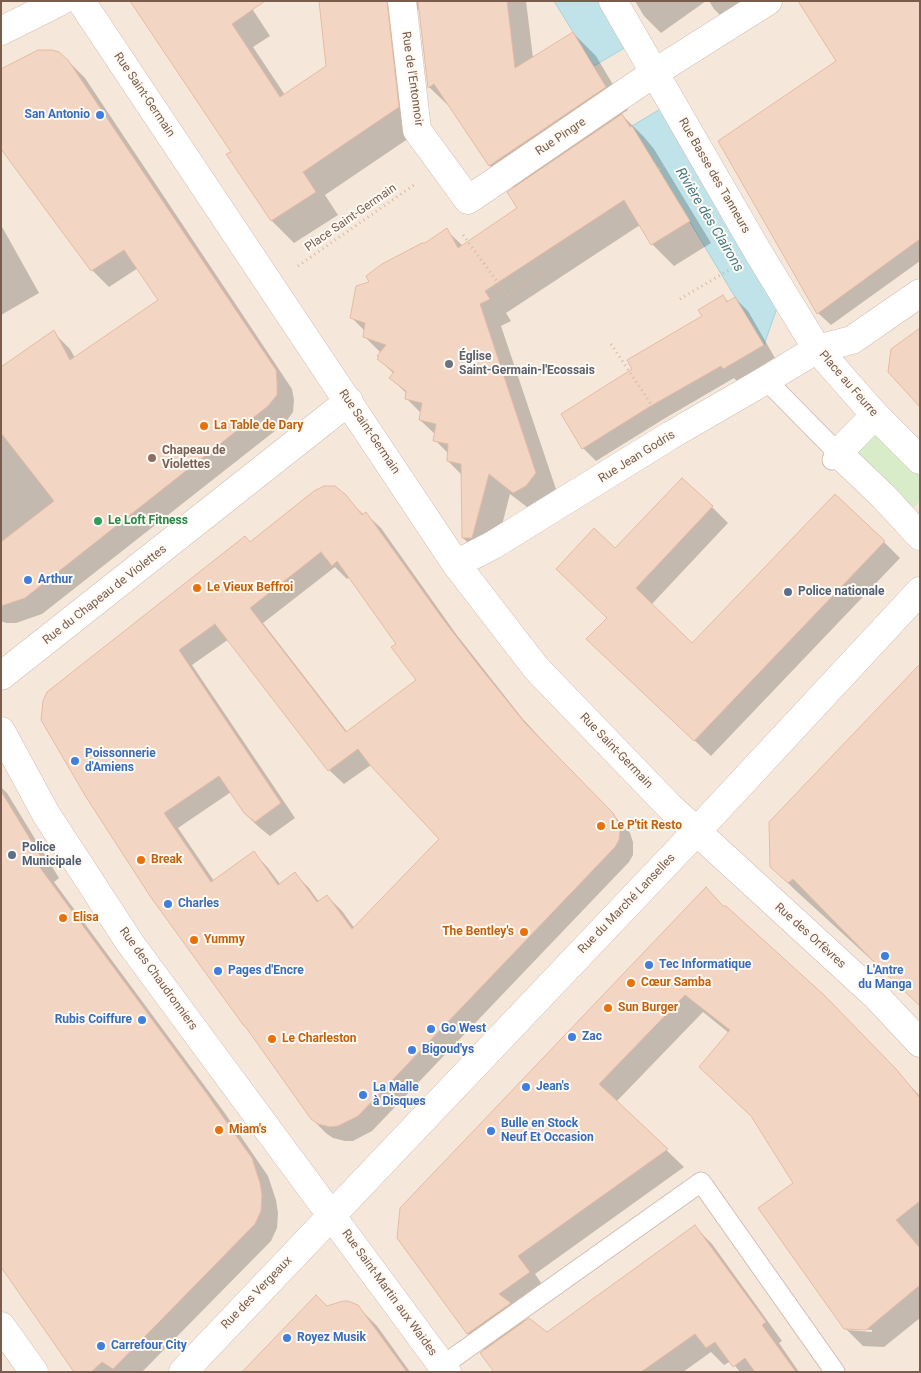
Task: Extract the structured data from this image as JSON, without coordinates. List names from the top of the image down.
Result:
{
  "streets": {
    "street": [
      "Rue de l'Entonnoir",
      "Rue Saint-Germain",
      "Rue Pingre",
      "Rue Basse des Tanneurs",
      "Place au Feurre",
      "Rue Jean Godris",
      "Rue du Chapeau de Violettes",
      "Rue du Marché Lanselles",
      "Rue des Orfèvres",
      "Rue des Chaudronniers",
      "Rue des Vergeaux",
      "Rue Saint-Martin aux Waides"
    ],
    "path": ["Place Saint-Germain"]
  },
  "crossings": [
    ["Rue de l'Entonnoir", "Rue Pingre"],
    ["Rue de l'Entonnoir", "Place Saint-Germain"],
    ["Rue Saint-Germain", "Place Saint-Germain"],
    ["Rue Saint-Germain", "Rue Jean Godris"],
    ["Rue Saint-Germain", "Rue du Chapeau de Violettes"],
    ["Rue Saint-Germain", "Rue du Marché Lanselles"],
    ["Rue Saint-Germain", "Rue des Orfèvres"],
    ["Rue Pingre", "Rue Basse des Tanneurs"],
    ["Rue Basse des Tanneurs", "Place au Feurre"],
    ["Rue Basse des Tanneurs", "Rue Jean Godris"],
    ["Place au Feurre", "Rue Jean Godris"],
    ["Rue du Marché Lanselles", "Rue des Orfèvres"],
    ["Rue du Marché Lanselles", "Rue des Chaudronniers"],
    ["Rue du Marché Lanselles", "Rue des Vergeaux"],
    ["Rue du Marché Lanselles", "Rue Saint-Martin aux Waides"],
    ["Rue des Chaudronniers", "Rue des Vergeaux"],
    ["Rue des Chaudronniers", "Rue Saint-Martin aux Waides"],
    ["Rue des Vergeaux", "Rue Saint-Martin aux Waides"]
  ],
  "water": ["Rivière des Clairons"],
  "places": [
    "San Antonio",
    "Église Saint-Germain-l'Ecossais",
    "La Table de Dary",
    "Chapeau de Violettes",
    "Le Loft Fitness",
    "Arthur",
    "Le Vieux Beffroi",
    "Police nationale",
    "Poissonnerie d'Amiens",
    "Le P'tit Resto",
    "Police Municipale",
    "Break",
    "Charles",
    "Elisa",
    "The Bentley's",
    "Yummy",
    "L'Antre du Manga",
    "Tec Informatique",
    "Pages d'Encre",
    "Cœur Samba",
    "Sun Burger",
    "Rubis Coiffure",
    "Go West",
    "Zac",
    "Le Charleston",
    "Bigoud'ys",
    "Jean's",
    "La Malle à Disques",
    "Miam's",
    "Bulle en Stock Neuf Et Occasion",
    "Royez Musik",
    "Carrefour City"
  ]
}
